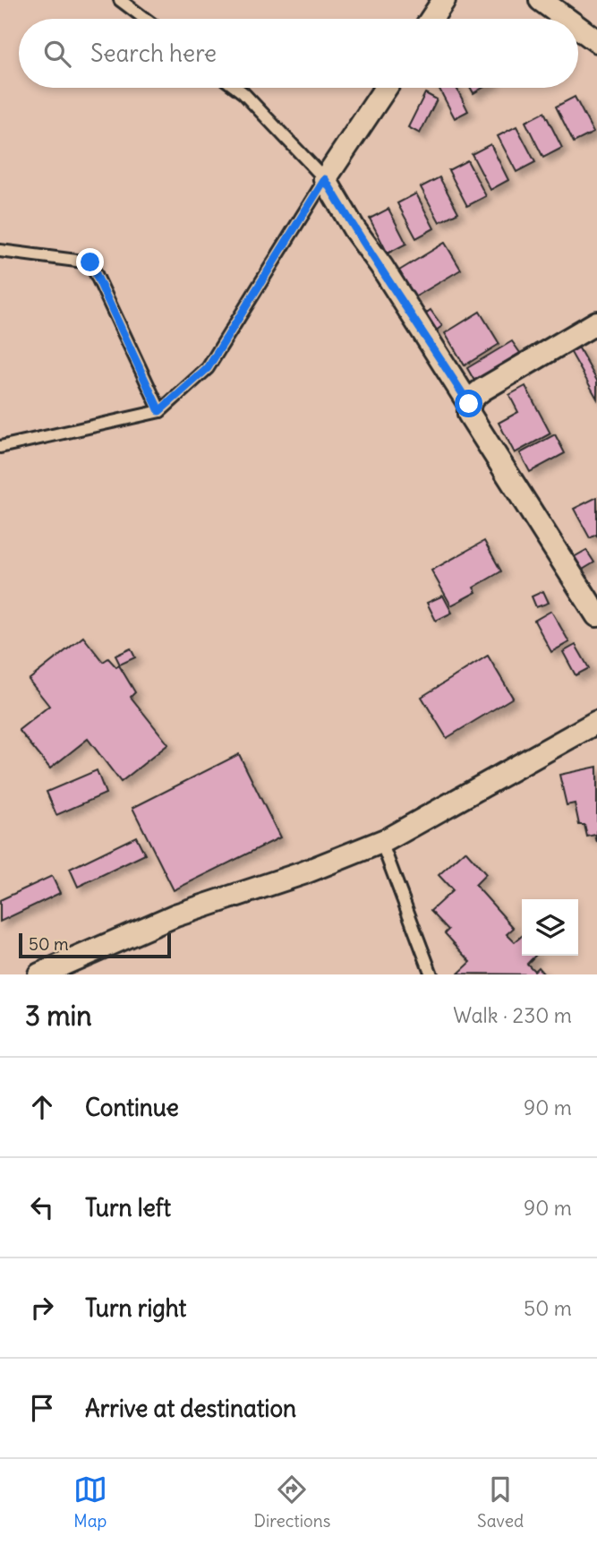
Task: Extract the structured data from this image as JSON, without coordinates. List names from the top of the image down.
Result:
{
  "scale_bar": "50 m",
  "page": {
    "search": "Search here",
    "scale": "50 m",
    "heading": ["3 min", "Walk · 230 m"],
    "list": [
      ["Continue", "90 m"],
      ["Turn left", "90 m"],
      ["Turn right", "50 m"],
      "Arrive at destination"
    ],
    "nav": ["Map", "Directions", "Saved"]
  }
}
